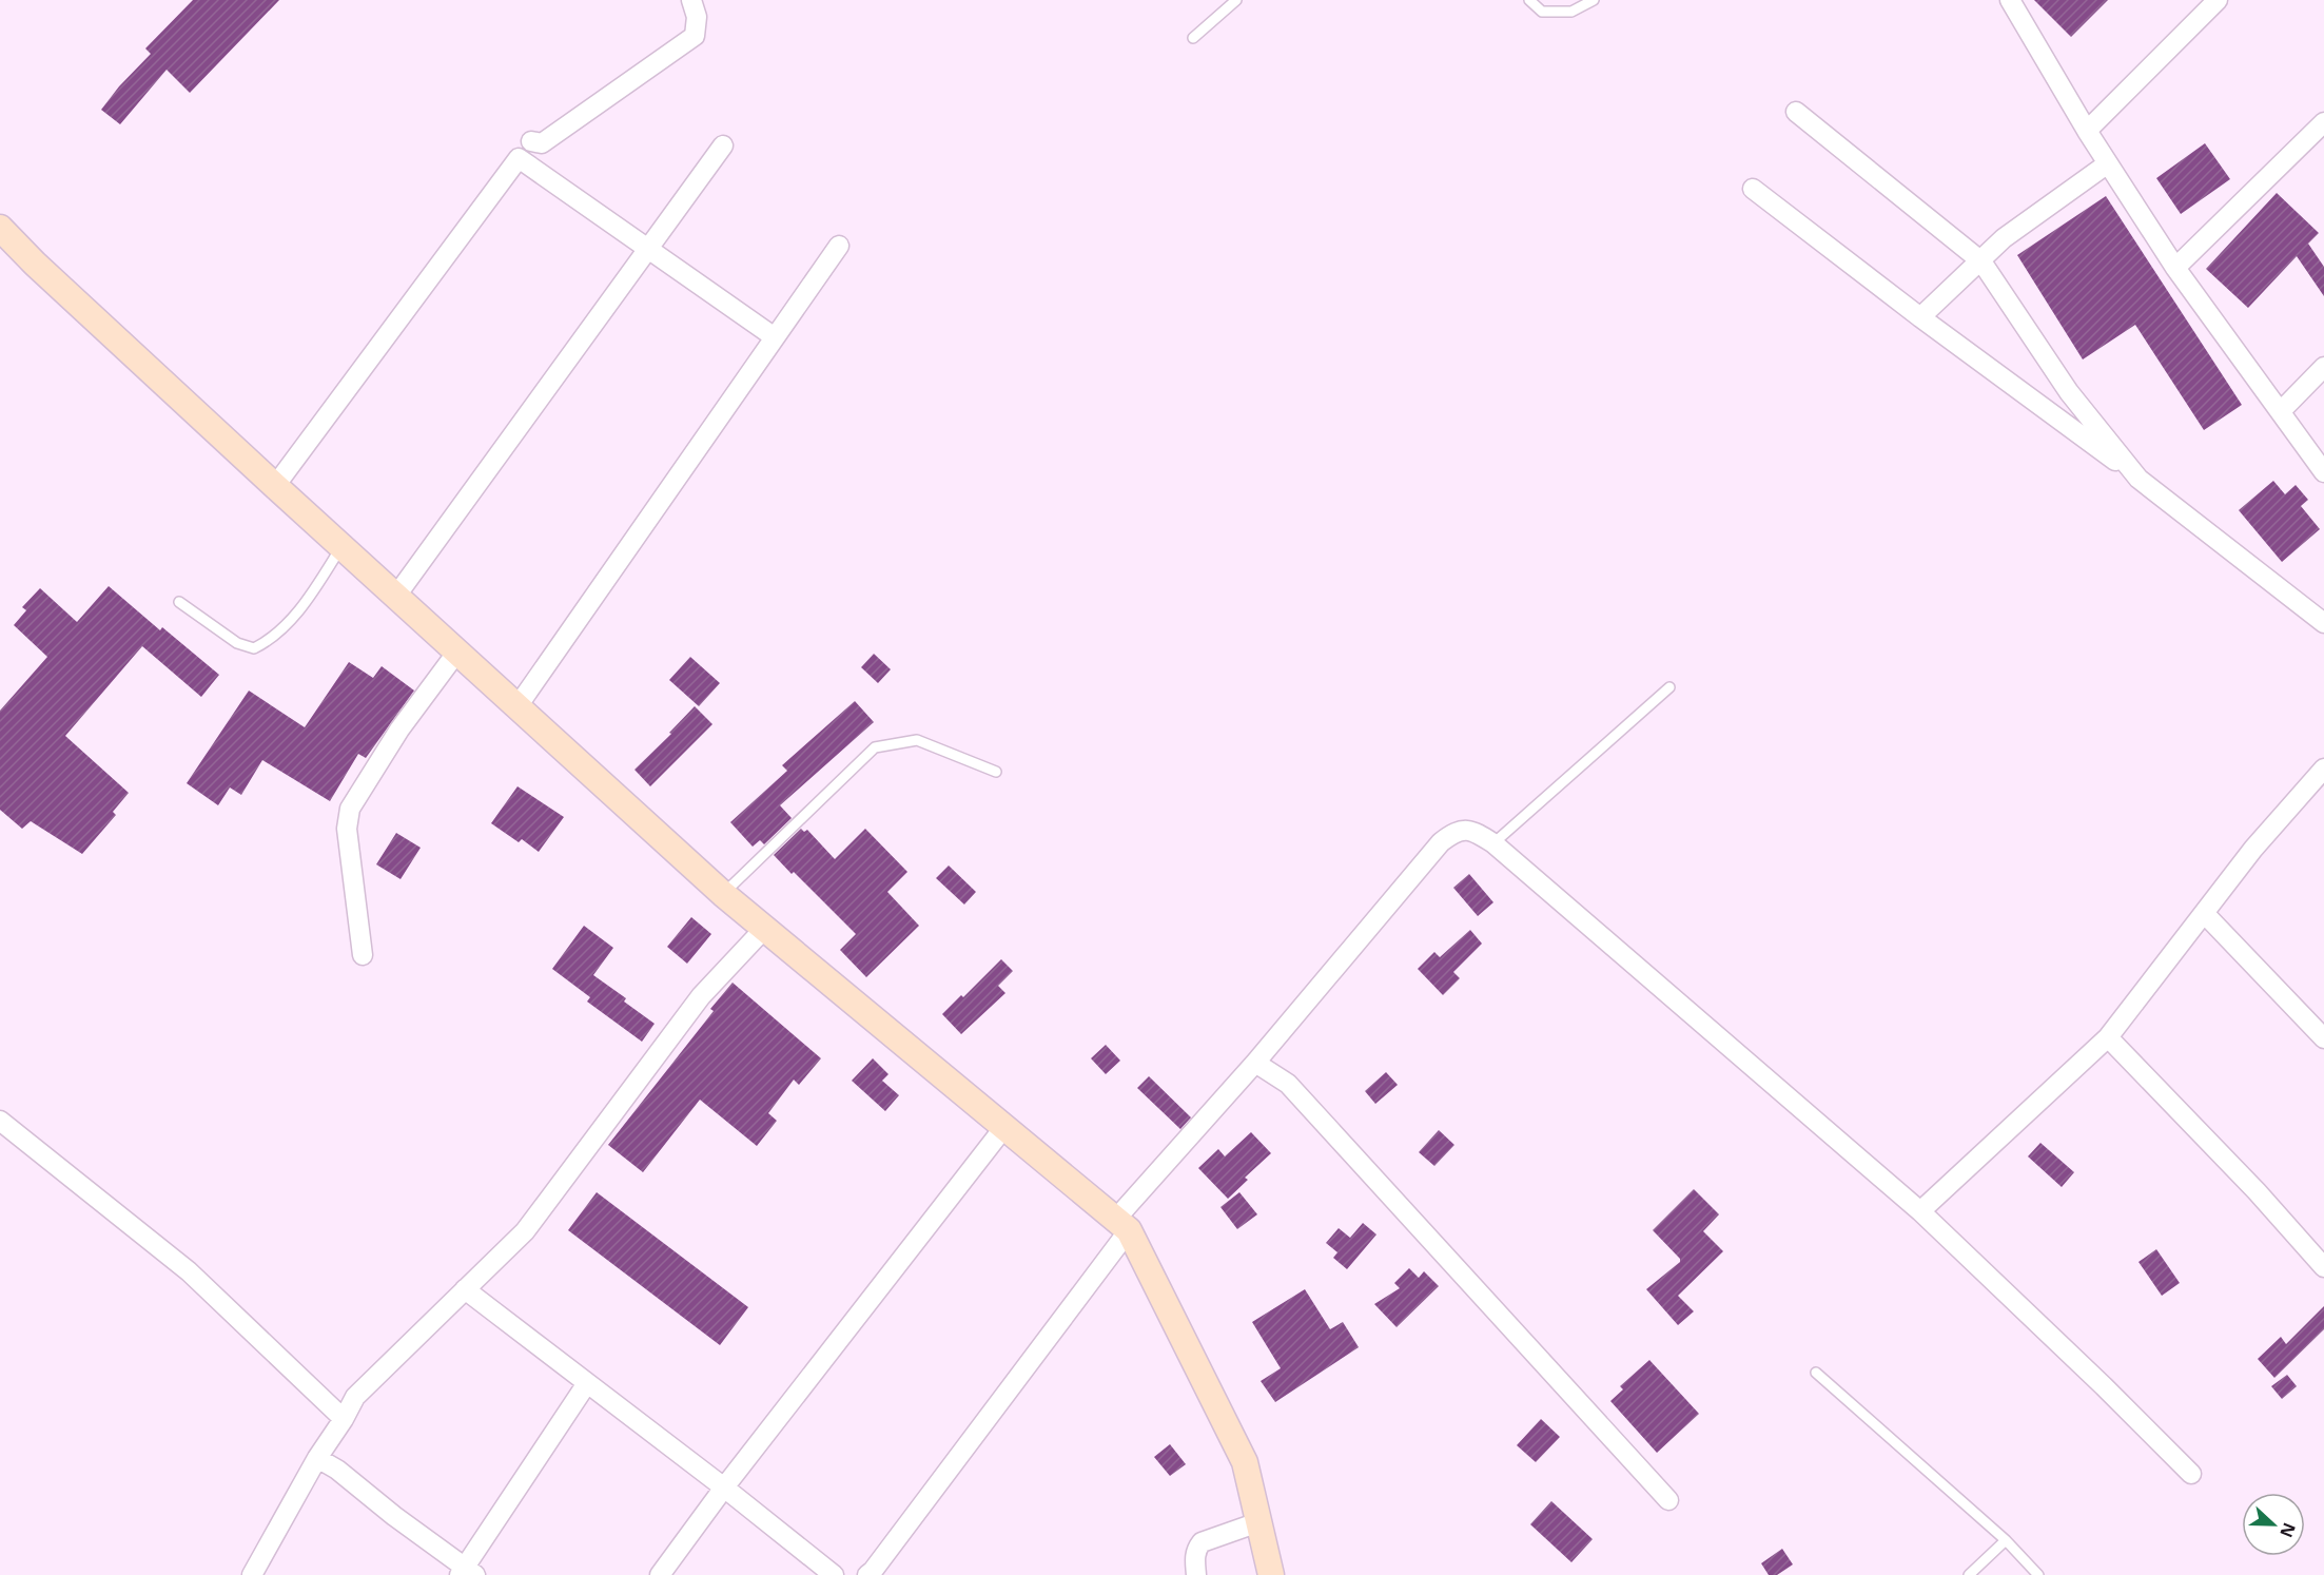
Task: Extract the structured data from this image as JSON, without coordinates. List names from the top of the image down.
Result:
{
  "north": "right"
}
